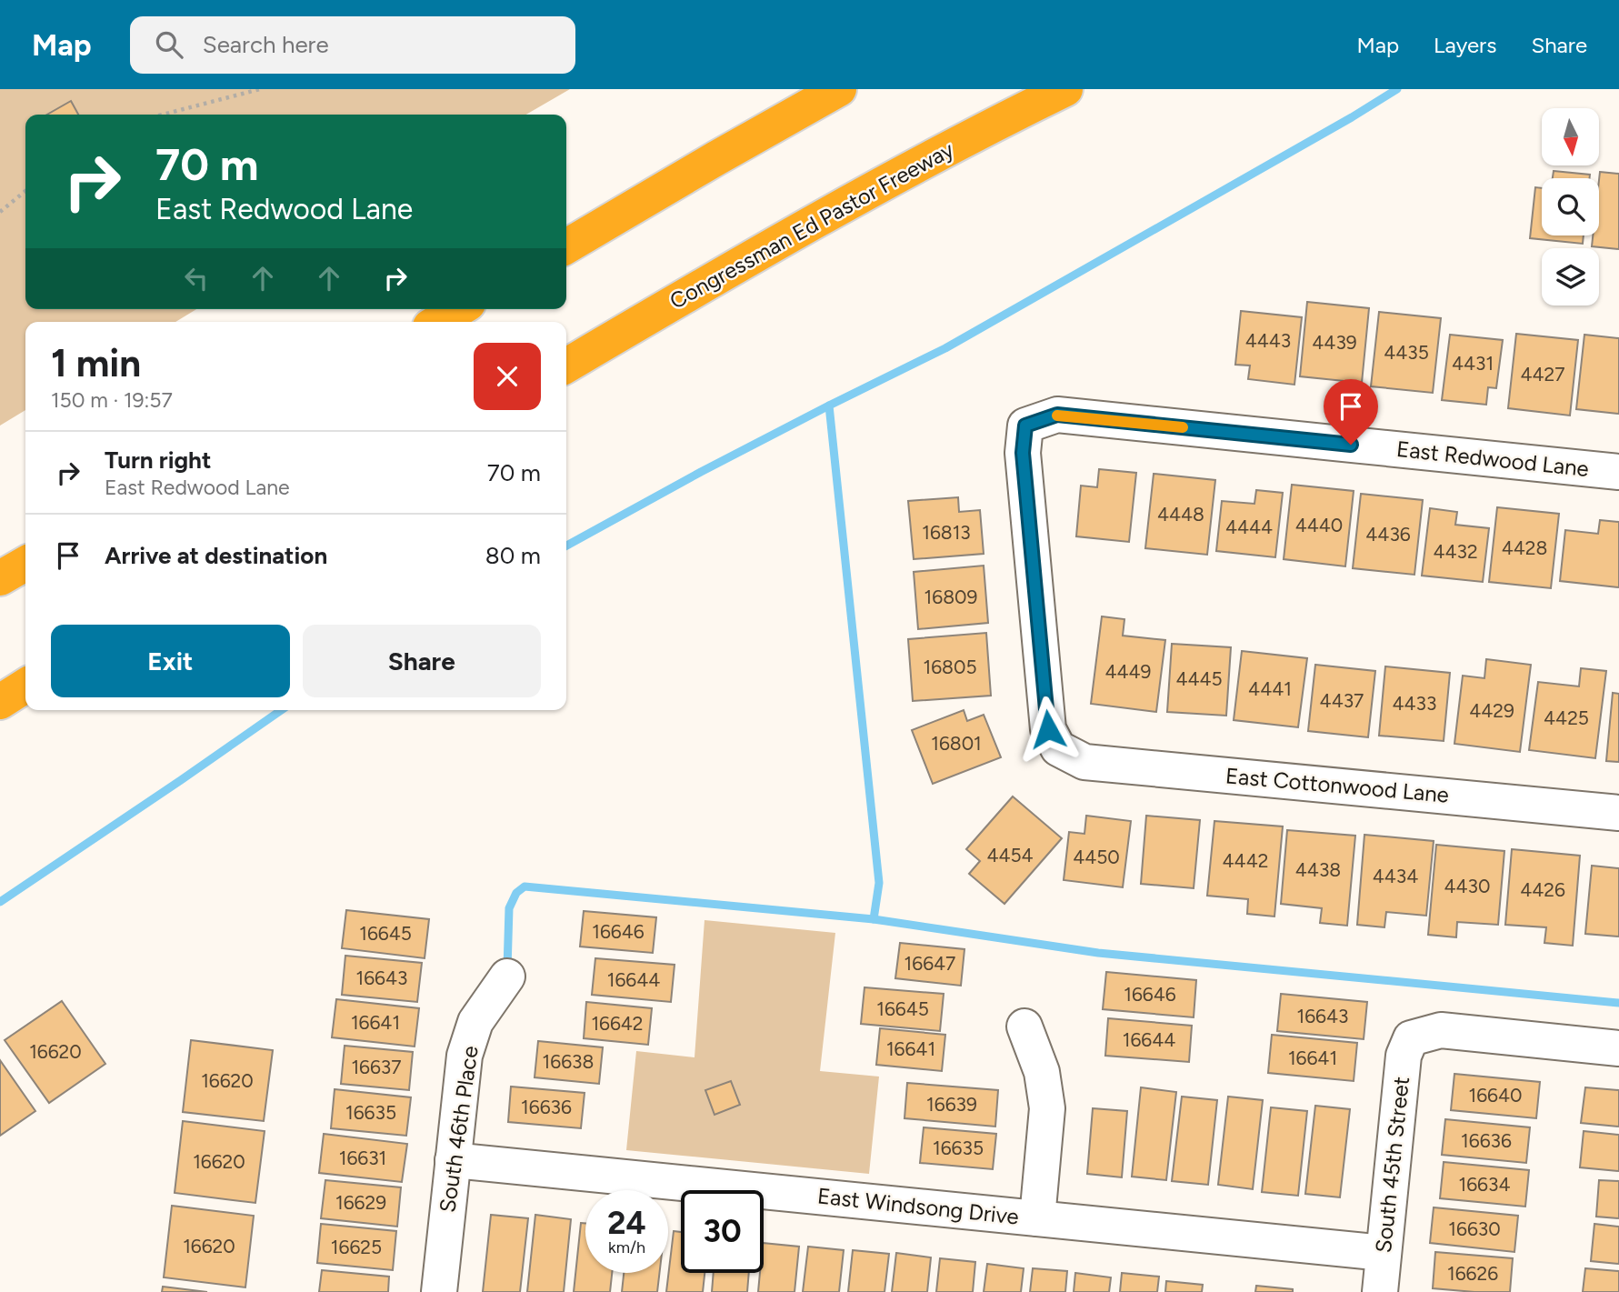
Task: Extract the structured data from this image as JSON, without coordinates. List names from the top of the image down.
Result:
{
  "streets": {
    "highway": ["Congressman Ed Pastor Freeway"],
    "street": [
      "East Redwood Lane",
      "East Cottonwood Lane",
      "South 46th Place",
      "South 45th Street",
      "East Windsong Drive"
    ]
  },
  "crossings": [
    ["East Redwood Lane", "East Cottonwood Lane"],
    ["South 46th Place", "East Windsong Drive"],
    ["South 45th Street", "East Windsong Drive"]
  ],
  "house_numbers": [
    "4443",
    "4439",
    "4435",
    "4431",
    "4427",
    "4448",
    "4440",
    "4444",
    "16813",
    "4436",
    "4428",
    "4432",
    "16809",
    "16805",
    "4449",
    "4445",
    "4441",
    "4437",
    "4433",
    "4429",
    "4425",
    "16801",
    "4454",
    "4450",
    "4442",
    "4438",
    "4434",
    "4430",
    "4426",
    "16646",
    "16645",
    "16647",
    "16643",
    "16644",
    "16646",
    "16645",
    "16643",
    "16641",
    "16642",
    "16644",
    "16641",
    "16620",
    "16641",
    "16638",
    "16637",
    "16620",
    "16640",
    "16639",
    "16636",
    "16635",
    "16636",
    "16635",
    "16631",
    "16620",
    "16634",
    "16629",
    "16630",
    "16620",
    "16625",
    "16626"
  ],
  "north": "bottom",
  "page": {
    "header": "Map",
    "search": "Search here",
    "nav": ["Map", "Layers", "Share"],
    "turn": ["70 m", "East Redwood Lane"],
    "heading": ["1 min", "150 m · 19:57"],
    "list": [
      {
        "name": "Turn right",
        "note": "East Redwood Lane",
        "value": "70 m"
      },
      {
        "name": "Arrive at destination",
        "value": "80 m"
      }
    ],
    "buttons": ["Exit", "Share"],
    "speed": "24 km/h",
    "limit": "30"
  }
}
